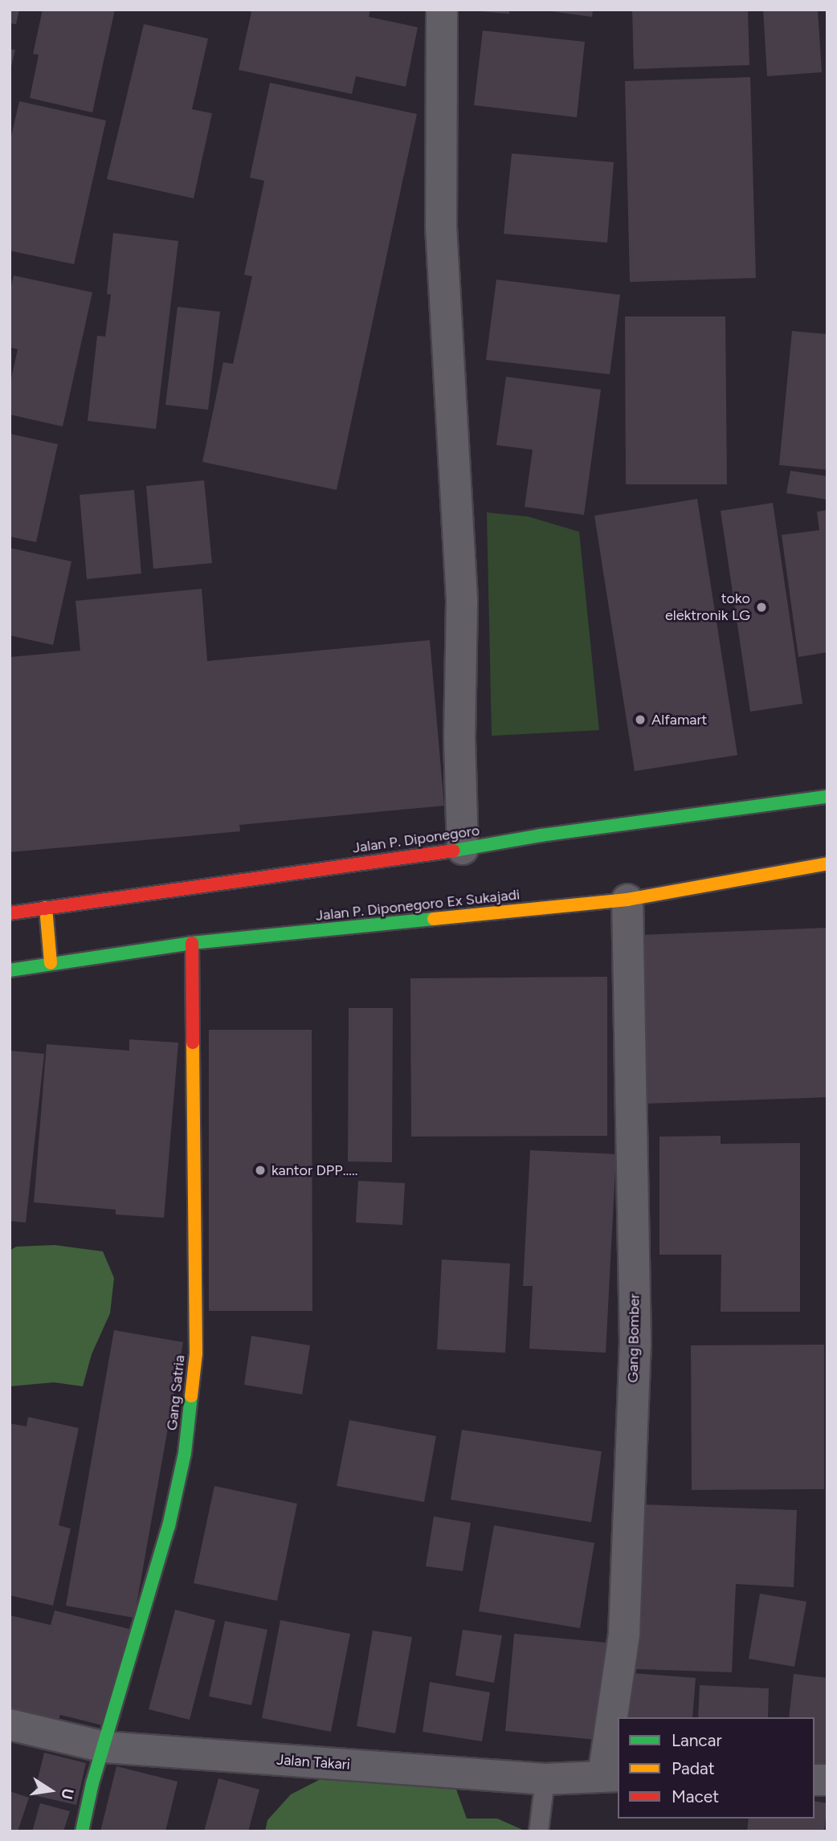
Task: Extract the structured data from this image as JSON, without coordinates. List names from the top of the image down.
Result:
{
  "streets": {
    "main road": ["Jalan P. Diponegoro", "Jalan P. Diponegoro Ex Sukajadi", "Gang Satria"],
    "street": ["Gang Bomber", "Jalan Takari"]
  },
  "crossings": [
    ["Jalan P. Diponegoro Ex Sukajadi", "Gang Bomber"],
    ["Jalan P. Diponegoro Ex Sukajadi", "Gang Satria"],
    ["Gang Bomber", "Jalan Takari"],
    ["Gang Satria", "Jalan Takari"]
  ],
  "places": ["toko elektronik LG", "Alfamart", "kantor DPP....."],
  "legend": ["Lancar", "Padat", "Macet"],
  "north": "right"
}
